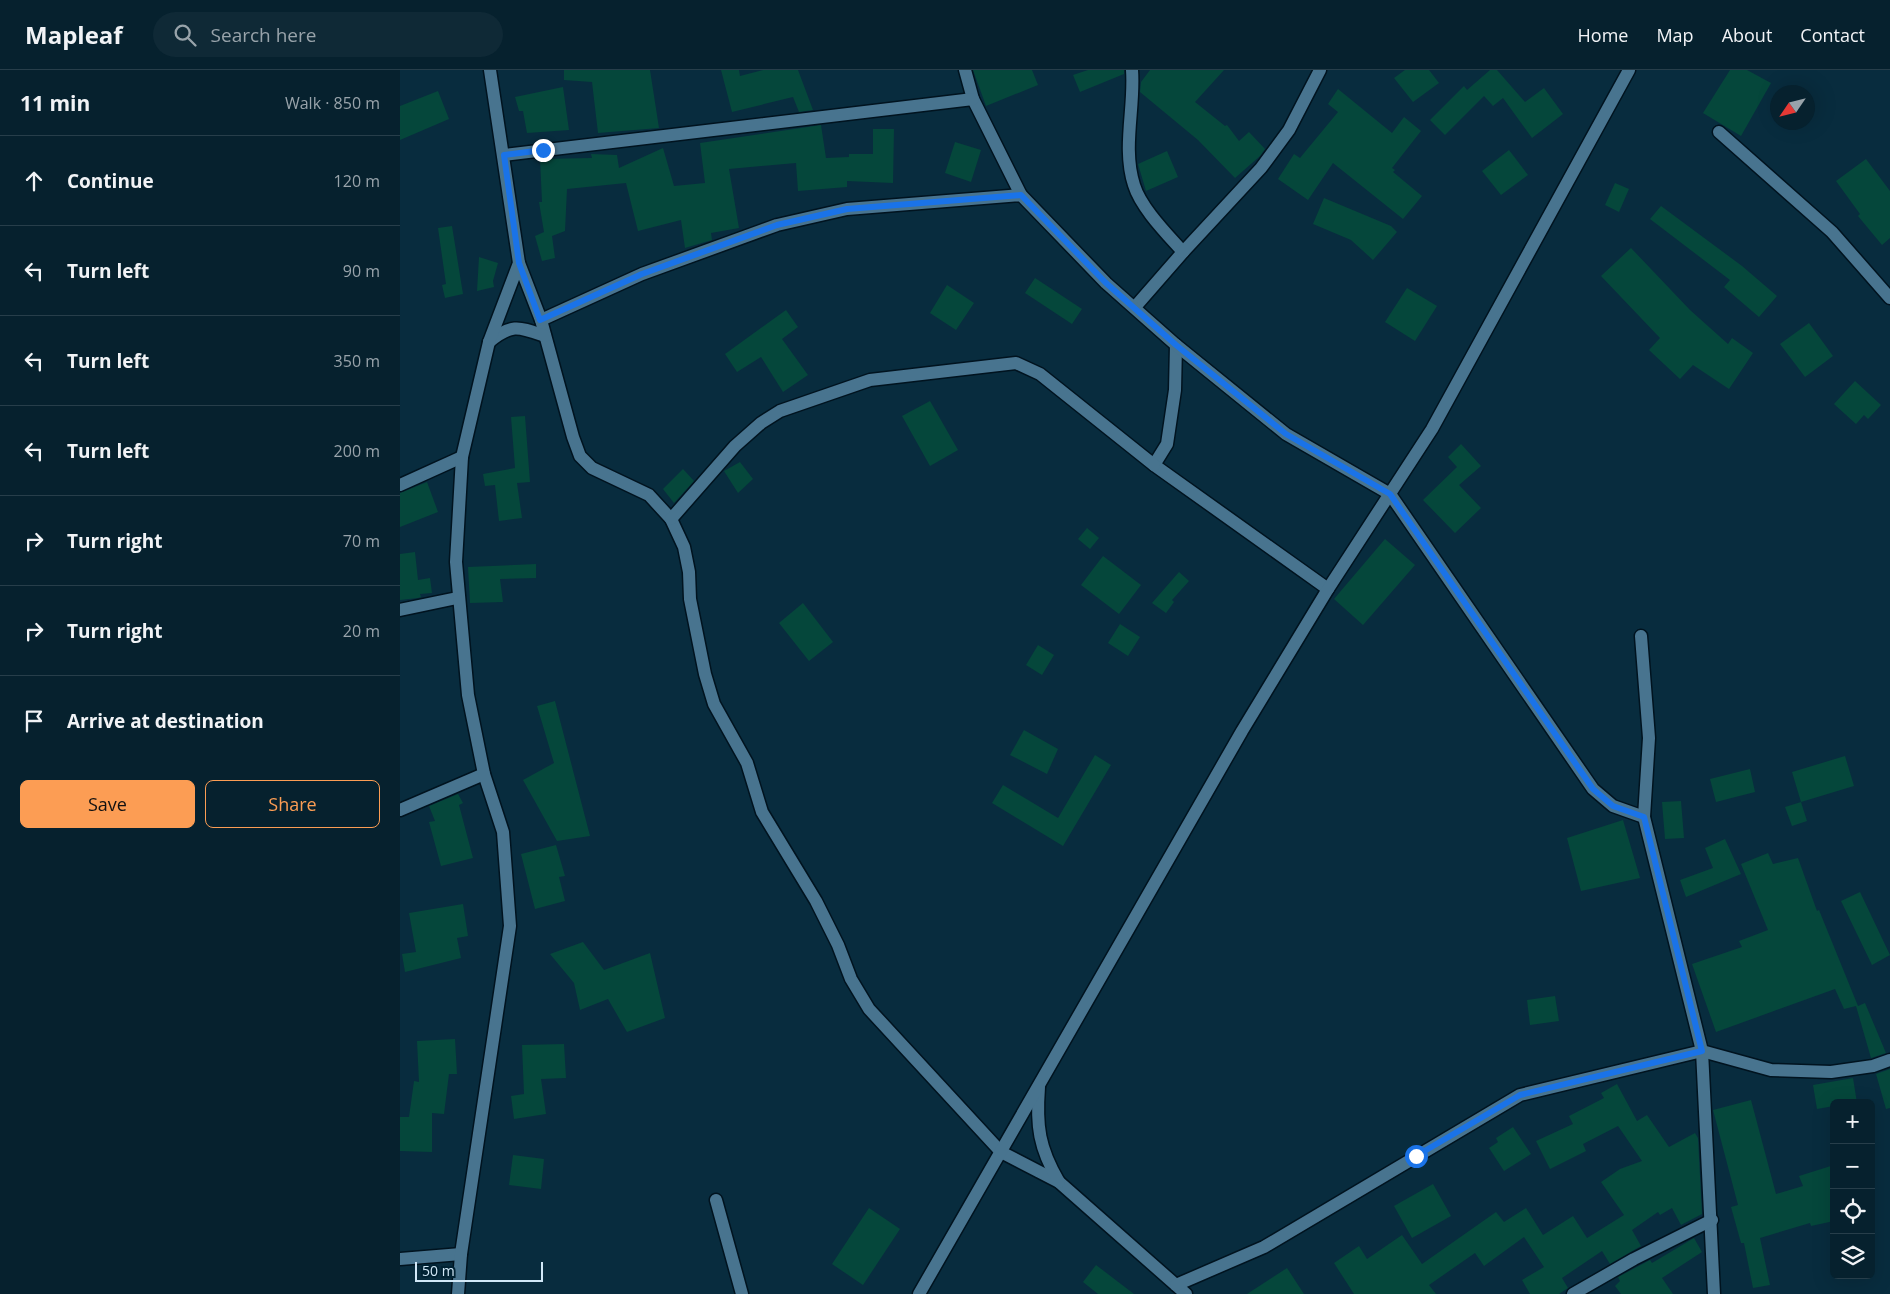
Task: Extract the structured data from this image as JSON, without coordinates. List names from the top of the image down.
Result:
{
  "scale_bar": "50 m",
  "north": "bottom left",
  "page": {
    "header": "Mapleaf",
    "search": "Search here",
    "nav": [
      "Home",
      "Map",
      "About",
      "Contact"
    ],
    "heading": ["11 min", "Walk · 850 m"],
    "list": [
      ["Continue", "120 m"],
      ["Turn left", "90 m"],
      ["Turn left", "350 m"],
      ["Turn left", "200 m"],
      ["Turn right", "70 m"],
      ["Turn right", "20 m"],
      "Arrive at destination"
    ],
    "buttons": ["Save", "Share"],
    "map_buttons": ["+", "−"],
    "scale": "50 m"
  }
}
